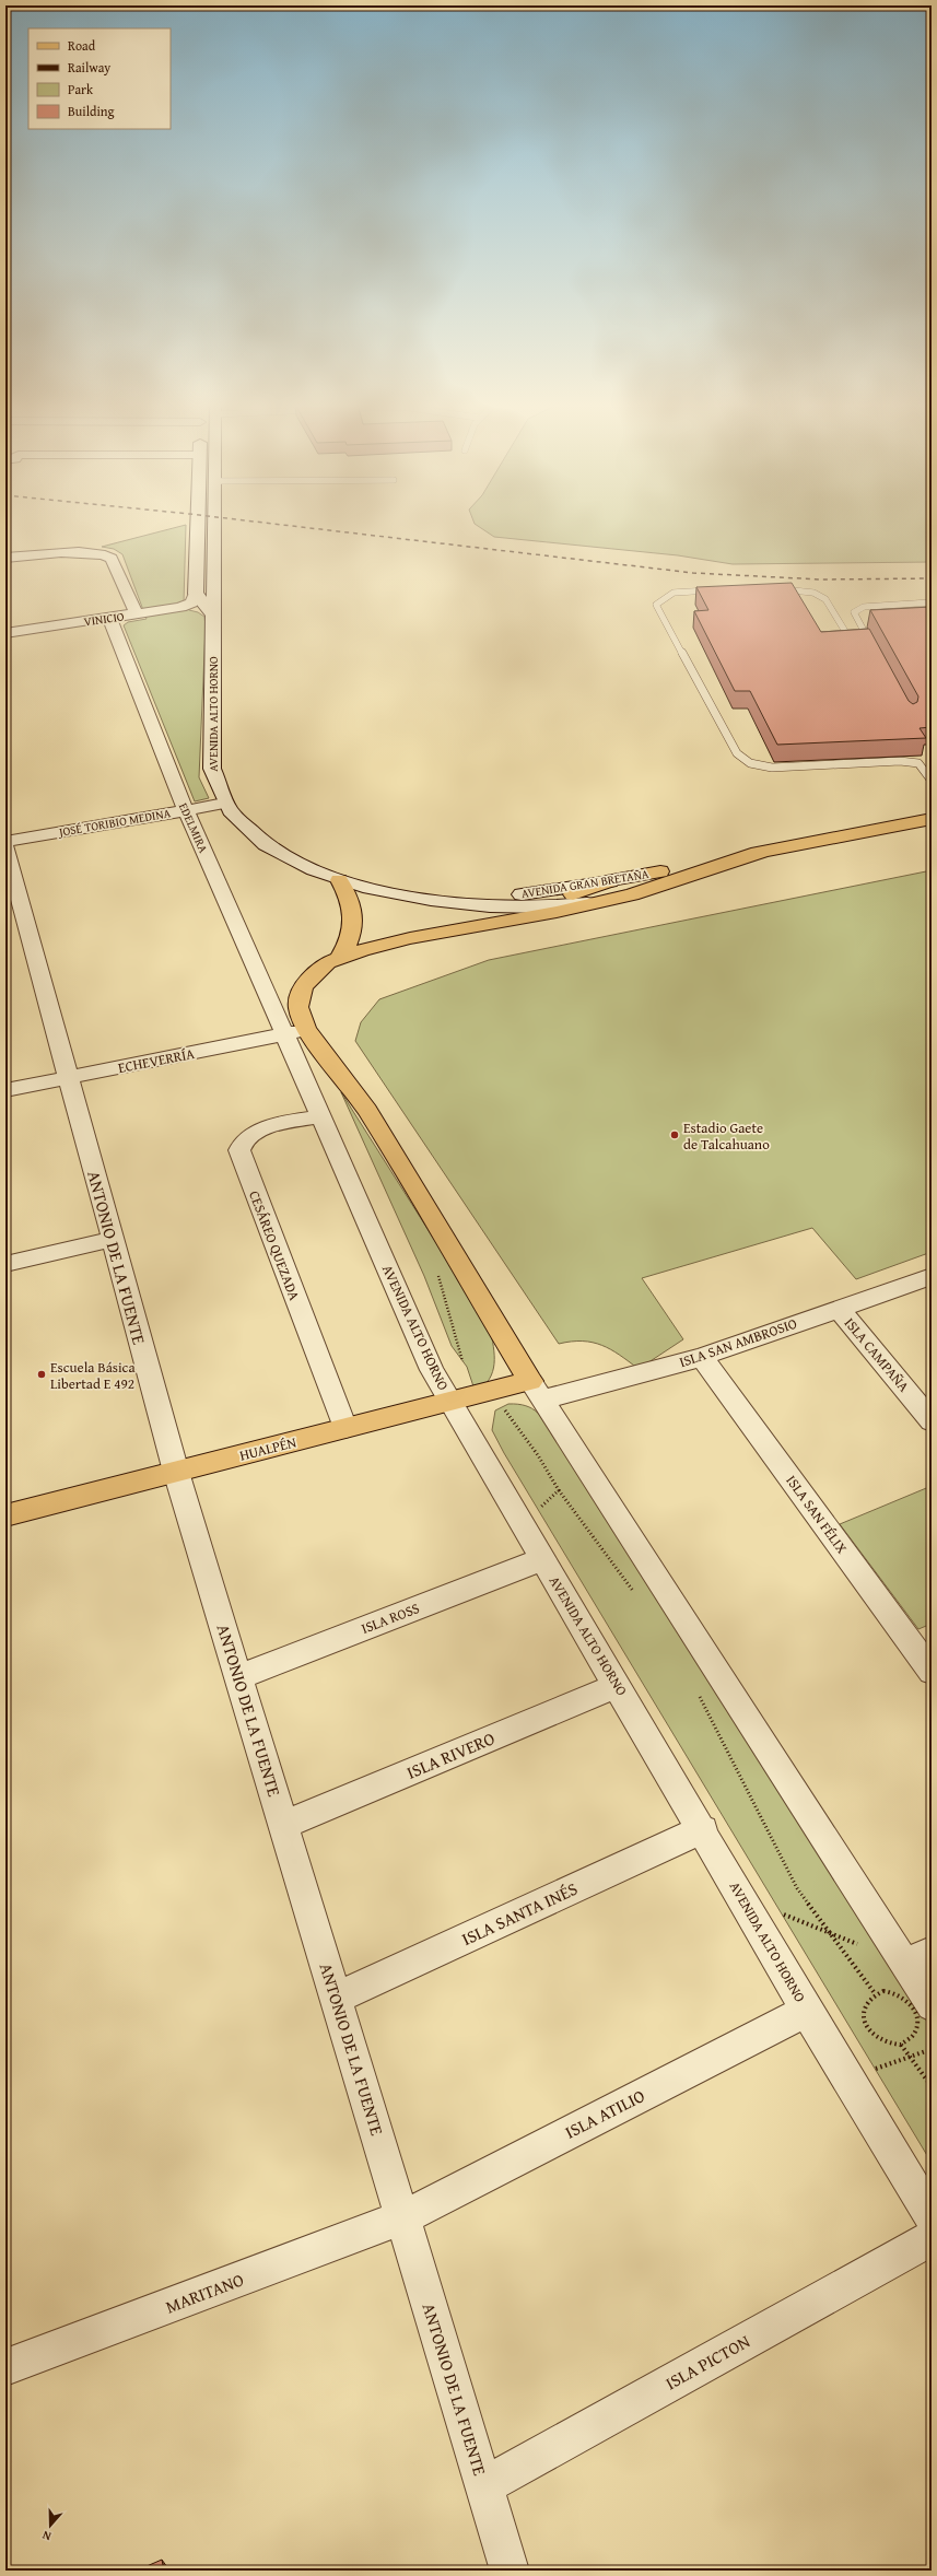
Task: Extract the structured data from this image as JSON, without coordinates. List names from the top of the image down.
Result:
{
  "streets": {
    "main road": ["AVENIDA ALTO HORNO", "AVENIDA GRAN BRETAÑA", "HUALPÉN"],
    "street": [
      "VINICIO",
      "JOSÉ TORIBIO MEDINA",
      "EDELMIRA",
      "ECHEVERRÍA",
      "CESÁREO QUEZADA",
      "ANTONIO DE LA FUENTE",
      "ISLA SAN AMBROSIO",
      "ISLA CAMPAÑA",
      "ISLA SAN FÉLIX",
      "ISLA ROSS",
      "ISLA RIVERO",
      "ISLA SANTA INÉS",
      "ISLA ATILIO",
      "MARITANO",
      "ISLA PICTON"
    ]
  },
  "crossings": [
    ["VINICIO", "EDELMIRA"],
    ["AVENIDA ALTO HORNO", "JOSÉ TORIBIO MEDINA"],
    ["AVENIDA ALTO HORNO", "EDELMIRA"],
    ["AVENIDA ALTO HORNO", "AVENIDA GRAN BRETAÑA"],
    ["AVENIDA ALTO HORNO", "ECHEVERRÍA"],
    ["AVENIDA ALTO HORNO", "CESÁREO QUEZADA"],
    ["AVENIDA ALTO HORNO", "ISLA SAN AMBROSIO"],
    ["AVENIDA ALTO HORNO", "HUALPÉN"],
    ["AVENIDA ALTO HORNO", "ISLA ROSS"],
    ["AVENIDA ALTO HORNO", "ISLA RIVERO"],
    ["AVENIDA ALTO HORNO", "ISLA SANTA INÉS"],
    ["AVENIDA ALTO HORNO", "ISLA ATILIO"],
    ["JOSÉ TORIBIO MEDINA", "EDELMIRA"],
    ["EDELMIRA", "ECHEVERRÍA"],
    ["ECHEVERRÍA", "ANTONIO DE LA FUENTE"],
    ["CESÁREO QUEZADA", "HUALPÉN"],
    ["ANTONIO DE LA FUENTE", "HUALPÉN"],
    ["ANTONIO DE LA FUENTE", "ISLA ROSS"],
    ["ANTONIO DE LA FUENTE", "ISLA RIVERO"],
    ["ANTONIO DE LA FUENTE", "ISLA SANTA INÉS"],
    ["ANTONIO DE LA FUENTE", "ISLA ATILIO"],
    ["ANTONIO DE LA FUENTE", "MARITANO"],
    ["ANTONIO DE LA FUENTE", "ISLA PICTON"],
    ["ISLA SAN AMBROSIO", "ISLA CAMPAÑA"],
    ["ISLA SAN AMBROSIO", "HUALPÉN"],
    ["ISLA SAN AMBROSIO", "ISLA SAN FÉLIX"],
    ["ISLA ATILIO", "MARITANO"]
  ],
  "places": ["Estadio Gaete de Talcahuano", "Escuela Básica Libertad E 492"],
  "legend": [
    "Road",
    "Railway",
    "Park",
    "Building"
  ],
  "north": "bottom"
}
